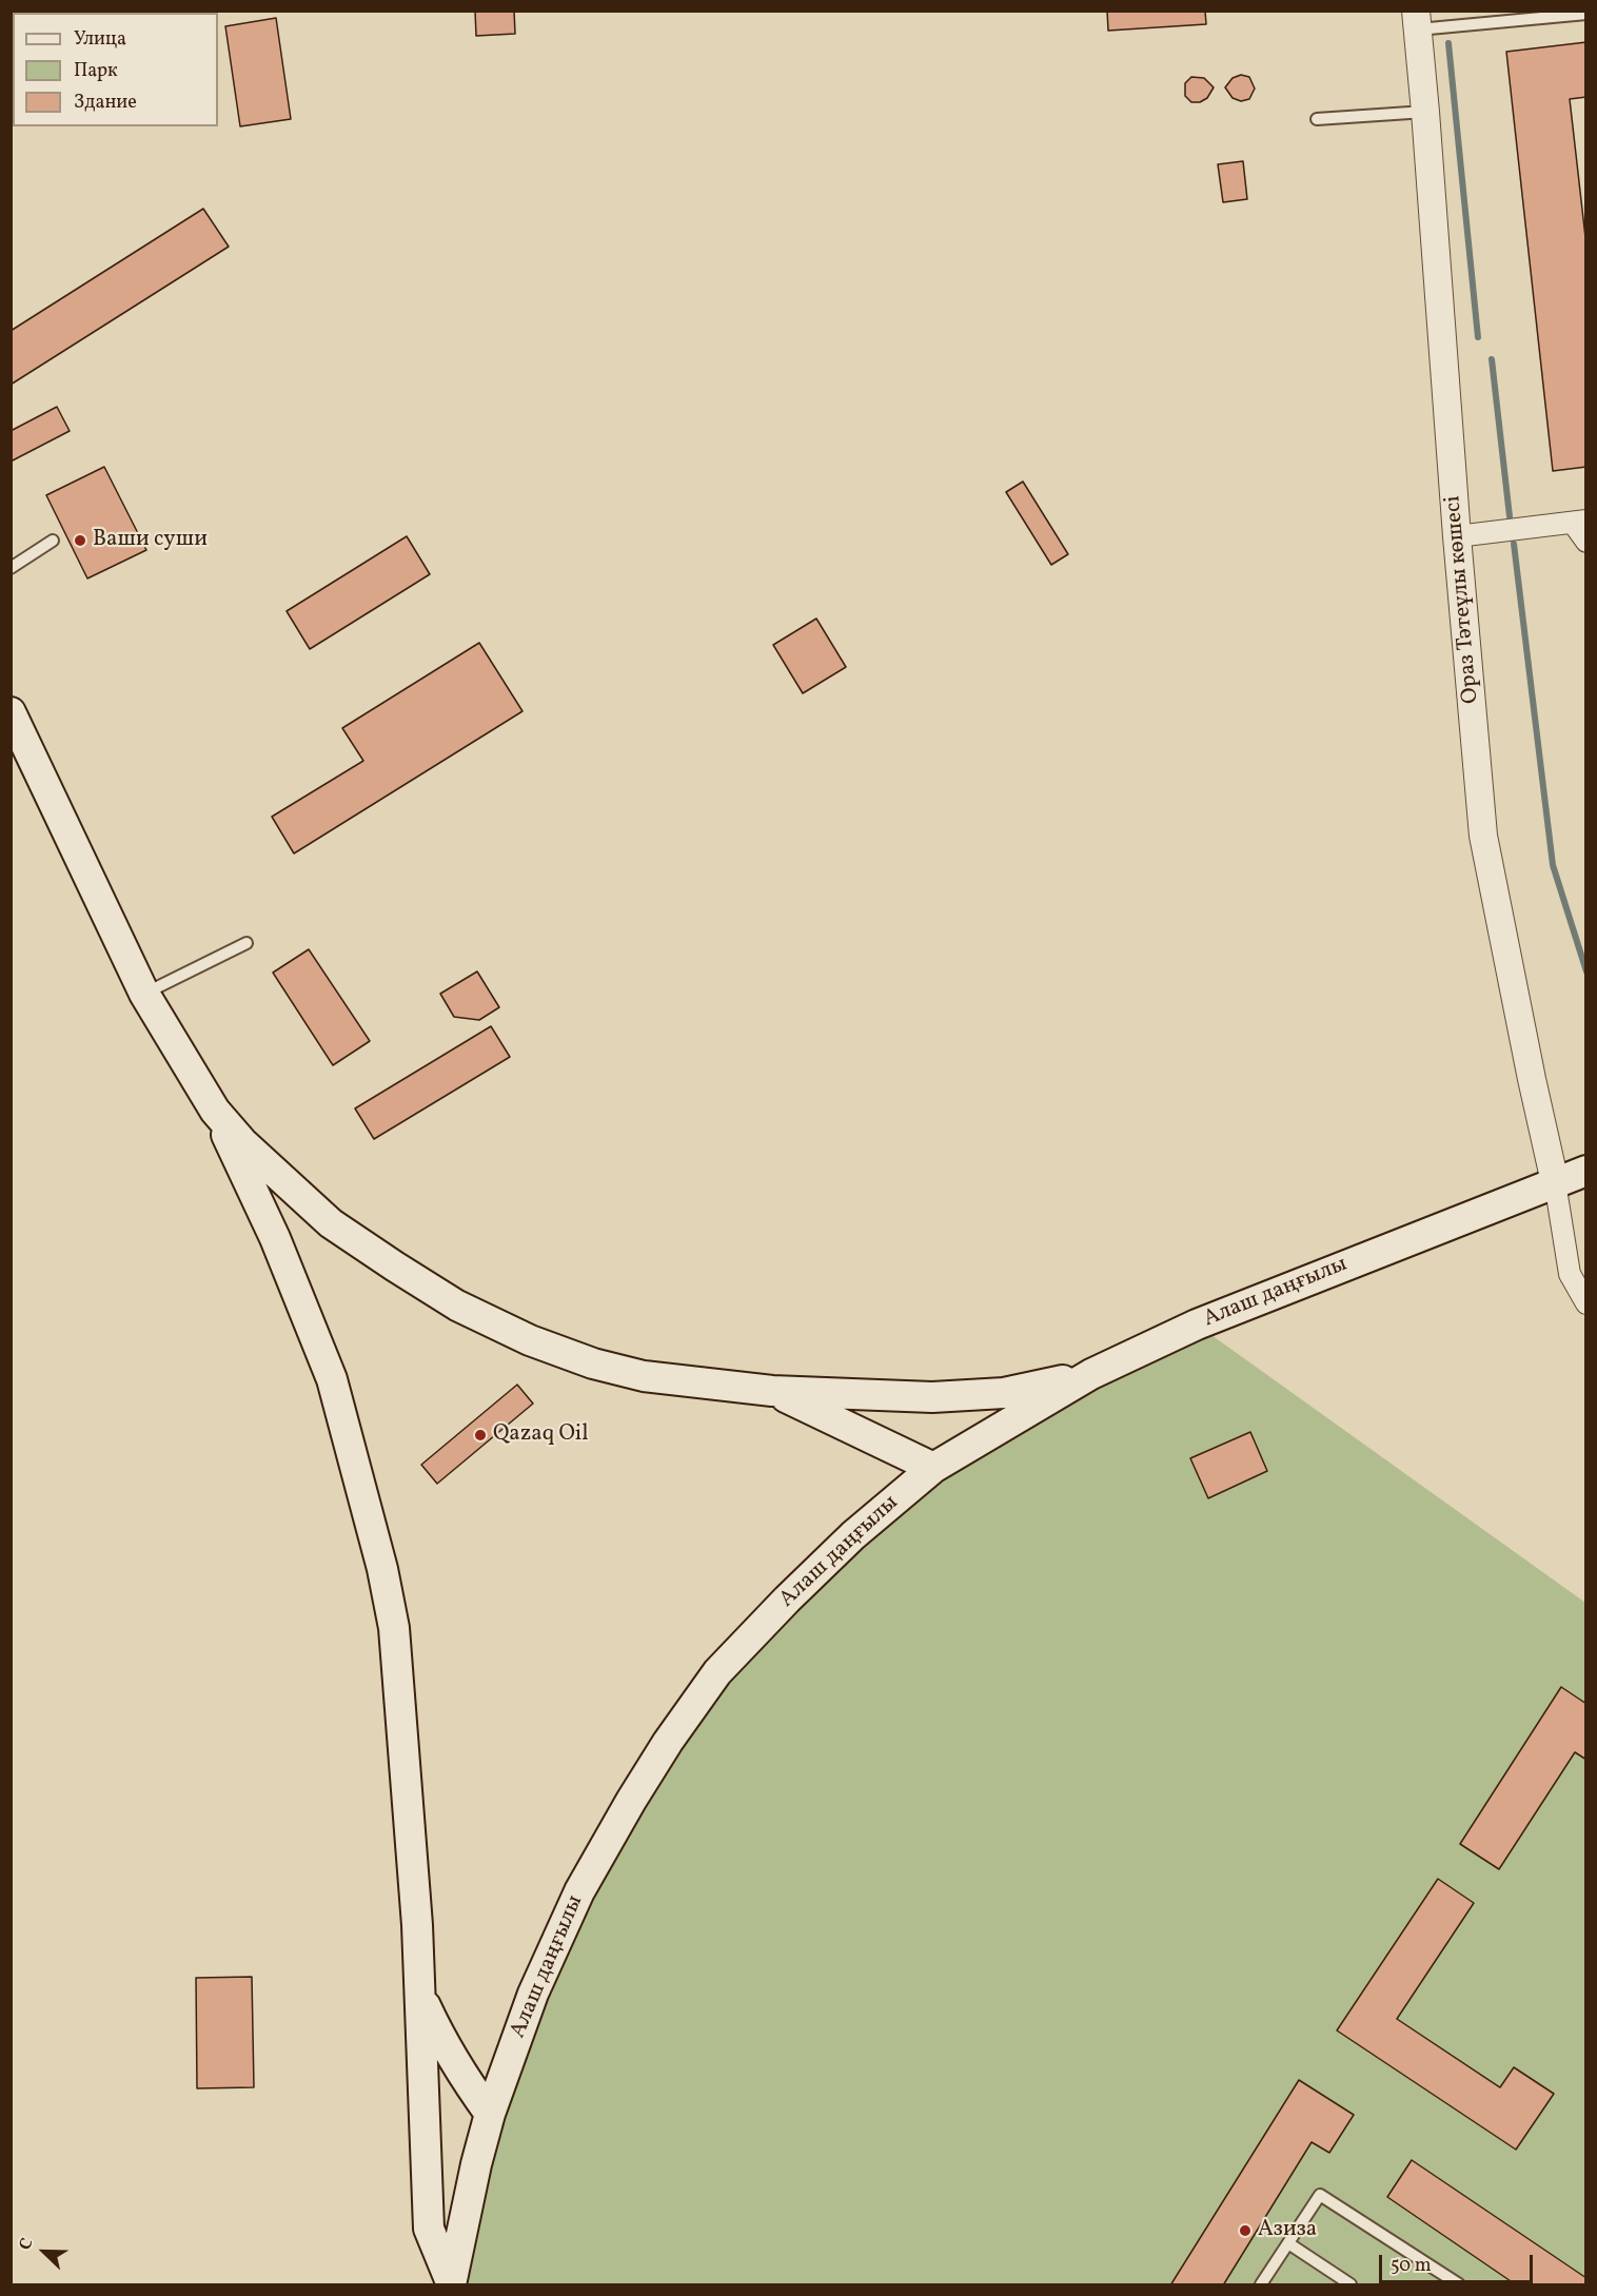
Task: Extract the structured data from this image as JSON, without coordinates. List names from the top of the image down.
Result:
{
  "streets": {
    "main road": ["Алаш даңғылы"],
    "street": ["Ораз Тәтеұлы көшесі"]
  },
  "crossings": [
    ["Ораз Тәтеұлы көшесі", "Алаш даңғылы"]
  ],
  "places": ["Ваши суши", "Qazaq Oil", "Азиза"],
  "legend": ["Улица", "Парк", "Здание"],
  "scale_bar": "50 m",
  "north": "top left"
}
